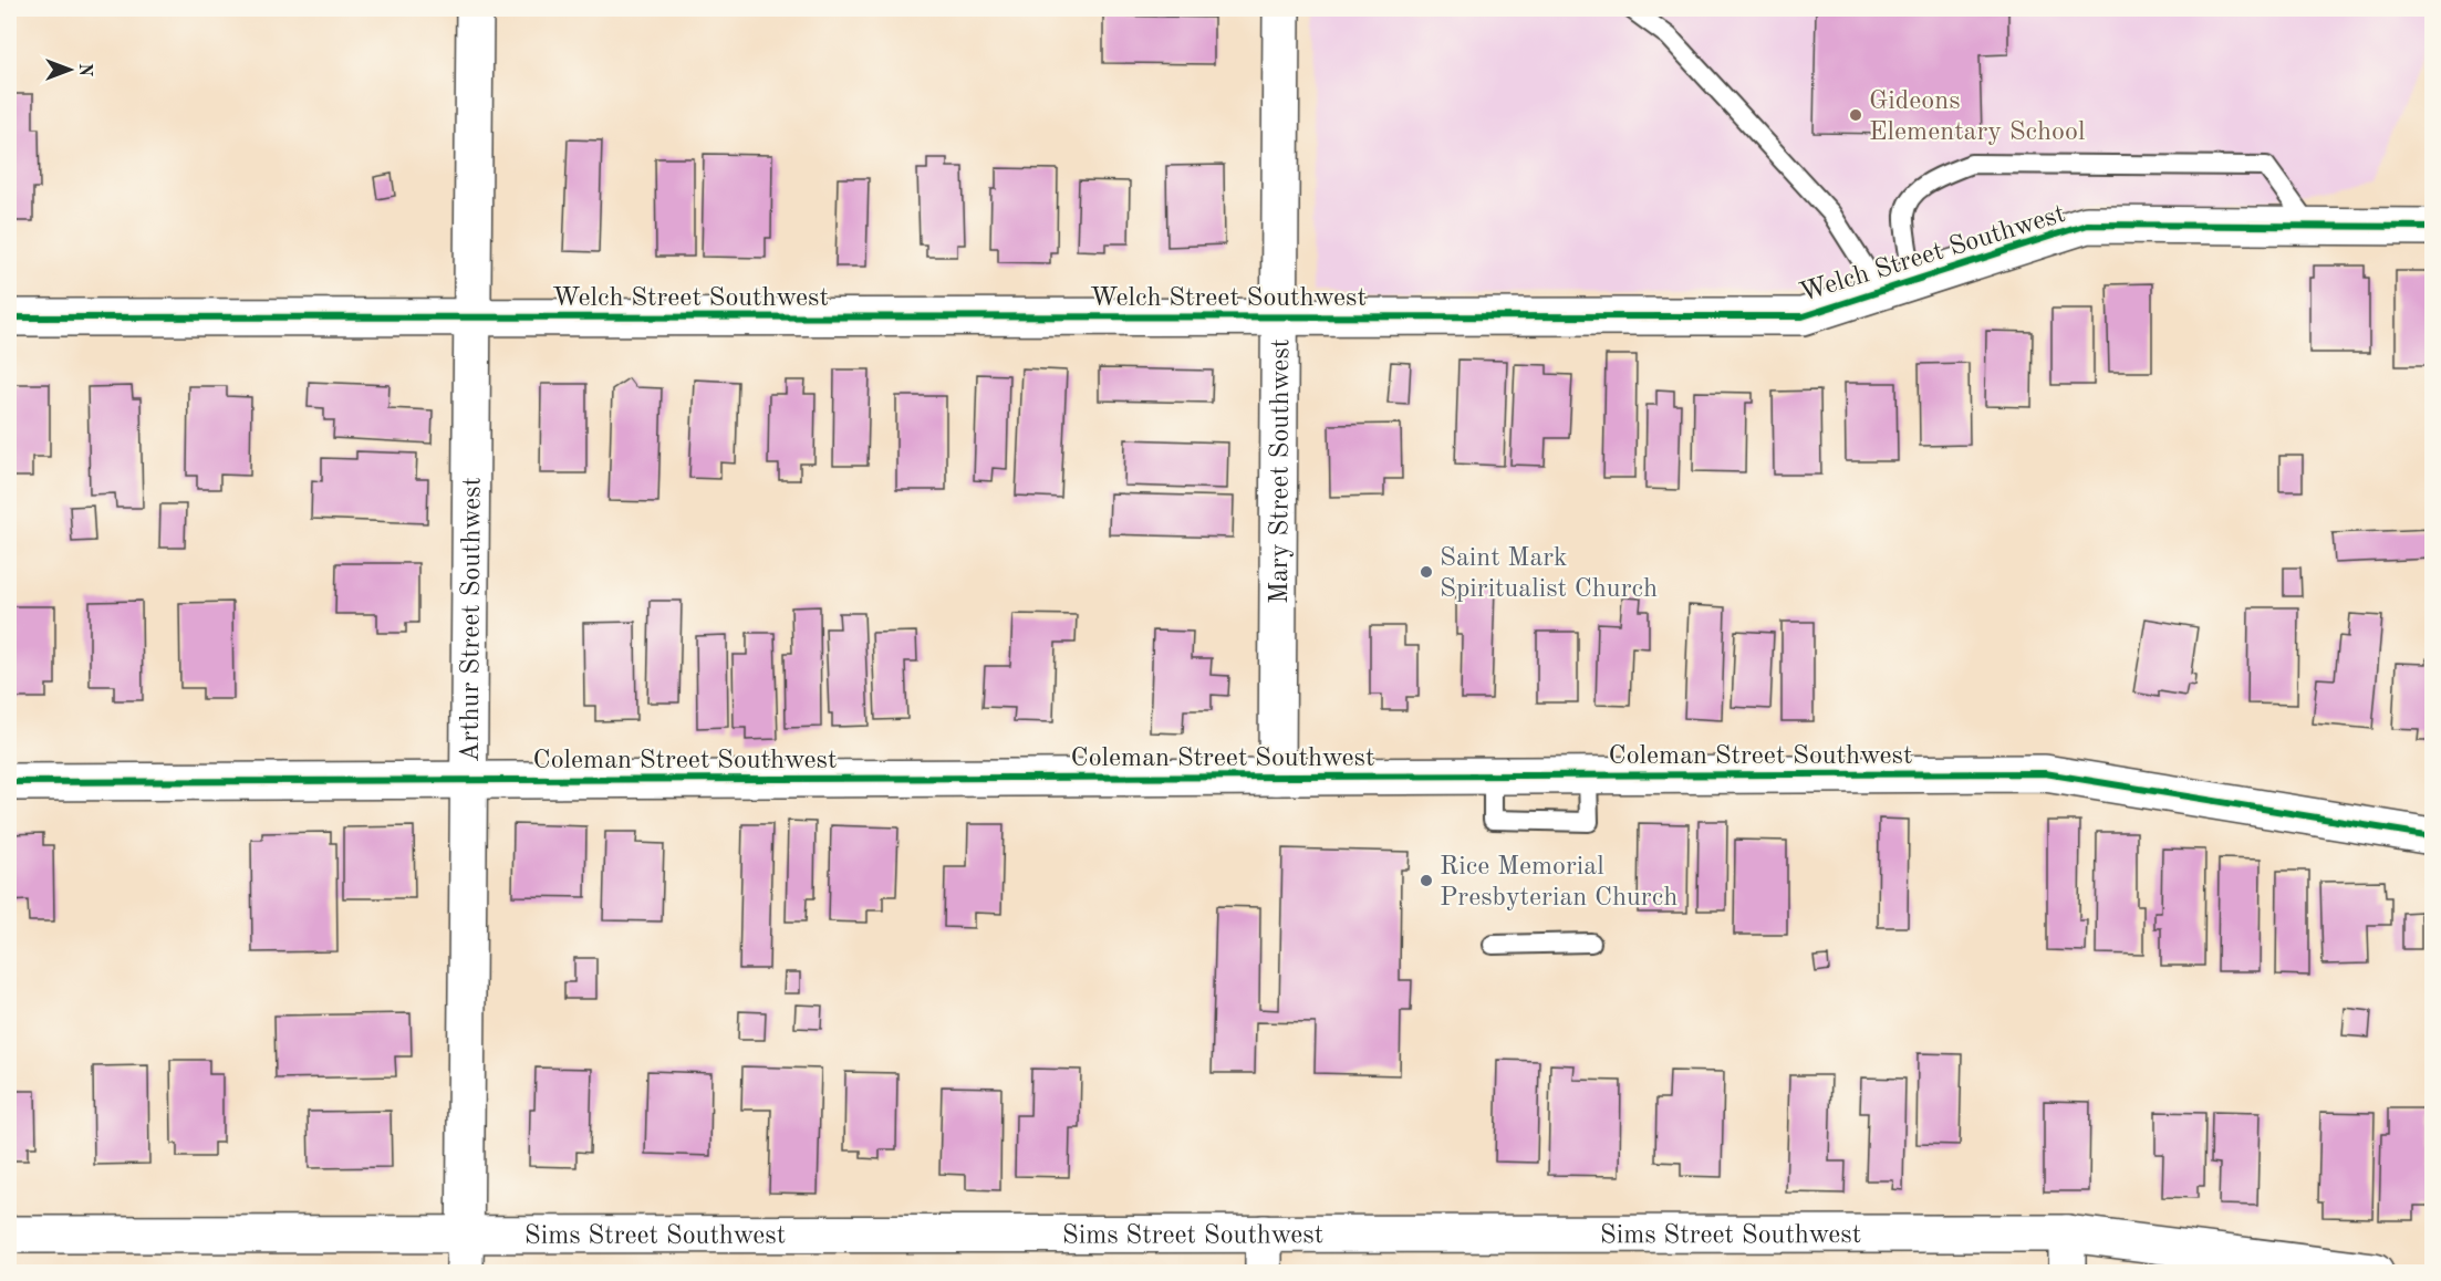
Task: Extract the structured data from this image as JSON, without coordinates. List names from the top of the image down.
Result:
{
  "streets": {
    "street": [
      "Welch Street Southwest",
      "Mary Street Southwest",
      "Arthur Street Southwest",
      "Coleman Street Southwest",
      "Sims Street Southwest"
    ]
  },
  "crossings": [
    ["Welch Street Southwest", "Mary Street Southwest"],
    ["Welch Street Southwest", "Arthur Street Southwest"],
    ["Mary Street Southwest", "Coleman Street Southwest"],
    ["Arthur Street Southwest", "Coleman Street Southwest"],
    ["Arthur Street Southwest", "Sims Street Southwest"]
  ],
  "places": ["Gideons Elementary School", "Saint Mark Spiritualist Church", "Rice Memorial Presbyterian Church"],
  "north": "right"
}
